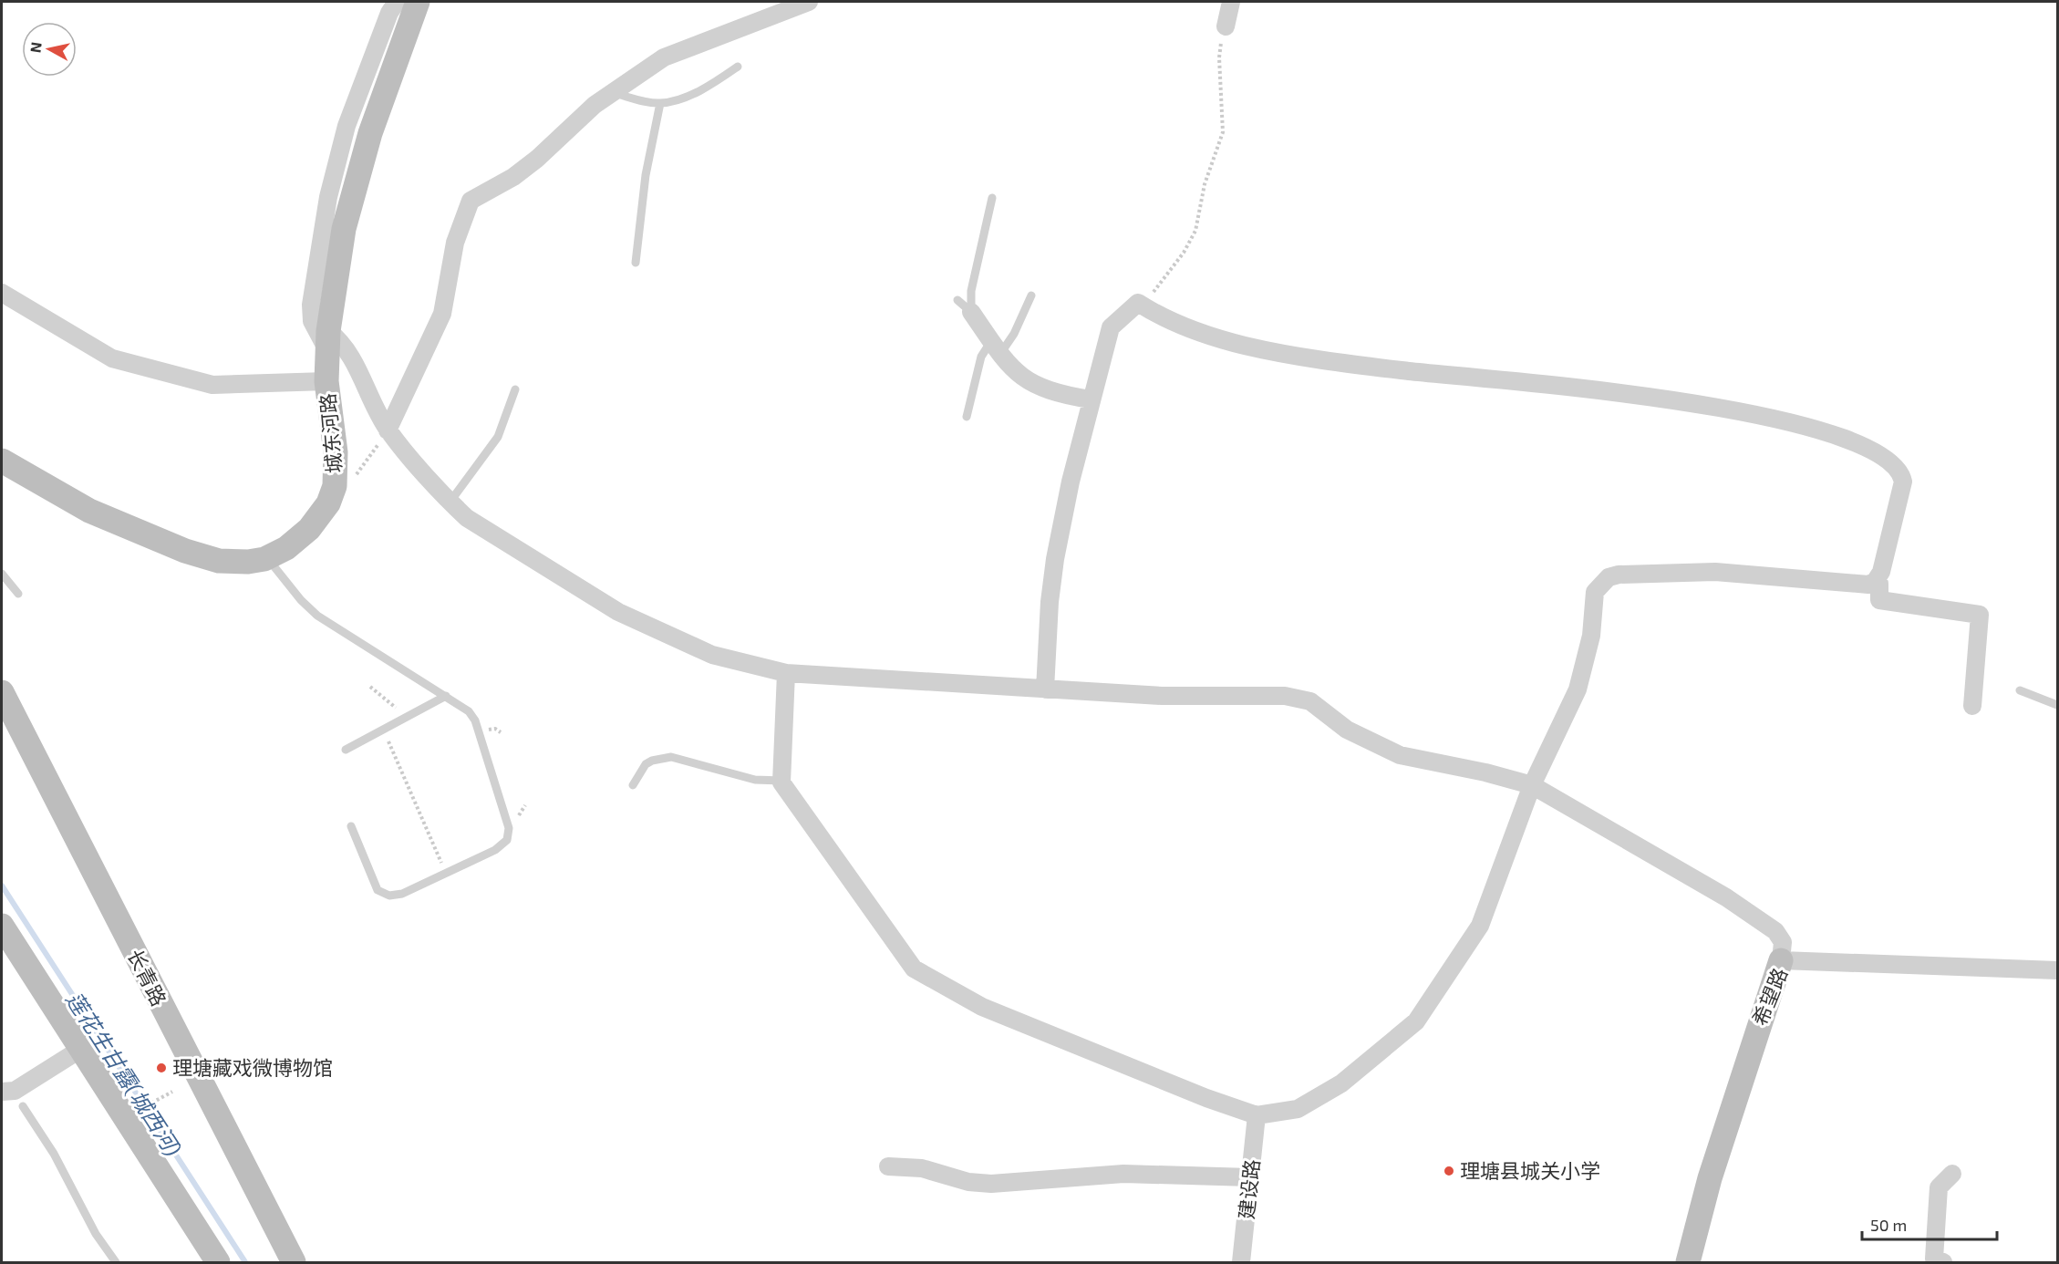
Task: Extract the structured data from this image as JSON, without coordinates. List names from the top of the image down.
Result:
{
  "streets": {
    "street": [
      "城东河路",
      "长青路",
      "希望路",
      "建设路"
    ]
  },
  "water": ["莲花生甘露(城西河)"],
  "places": ["理塘藏戏微博物馆", "理塘县城关小学"],
  "scale_bar": "50 m",
  "north": "left"
}
